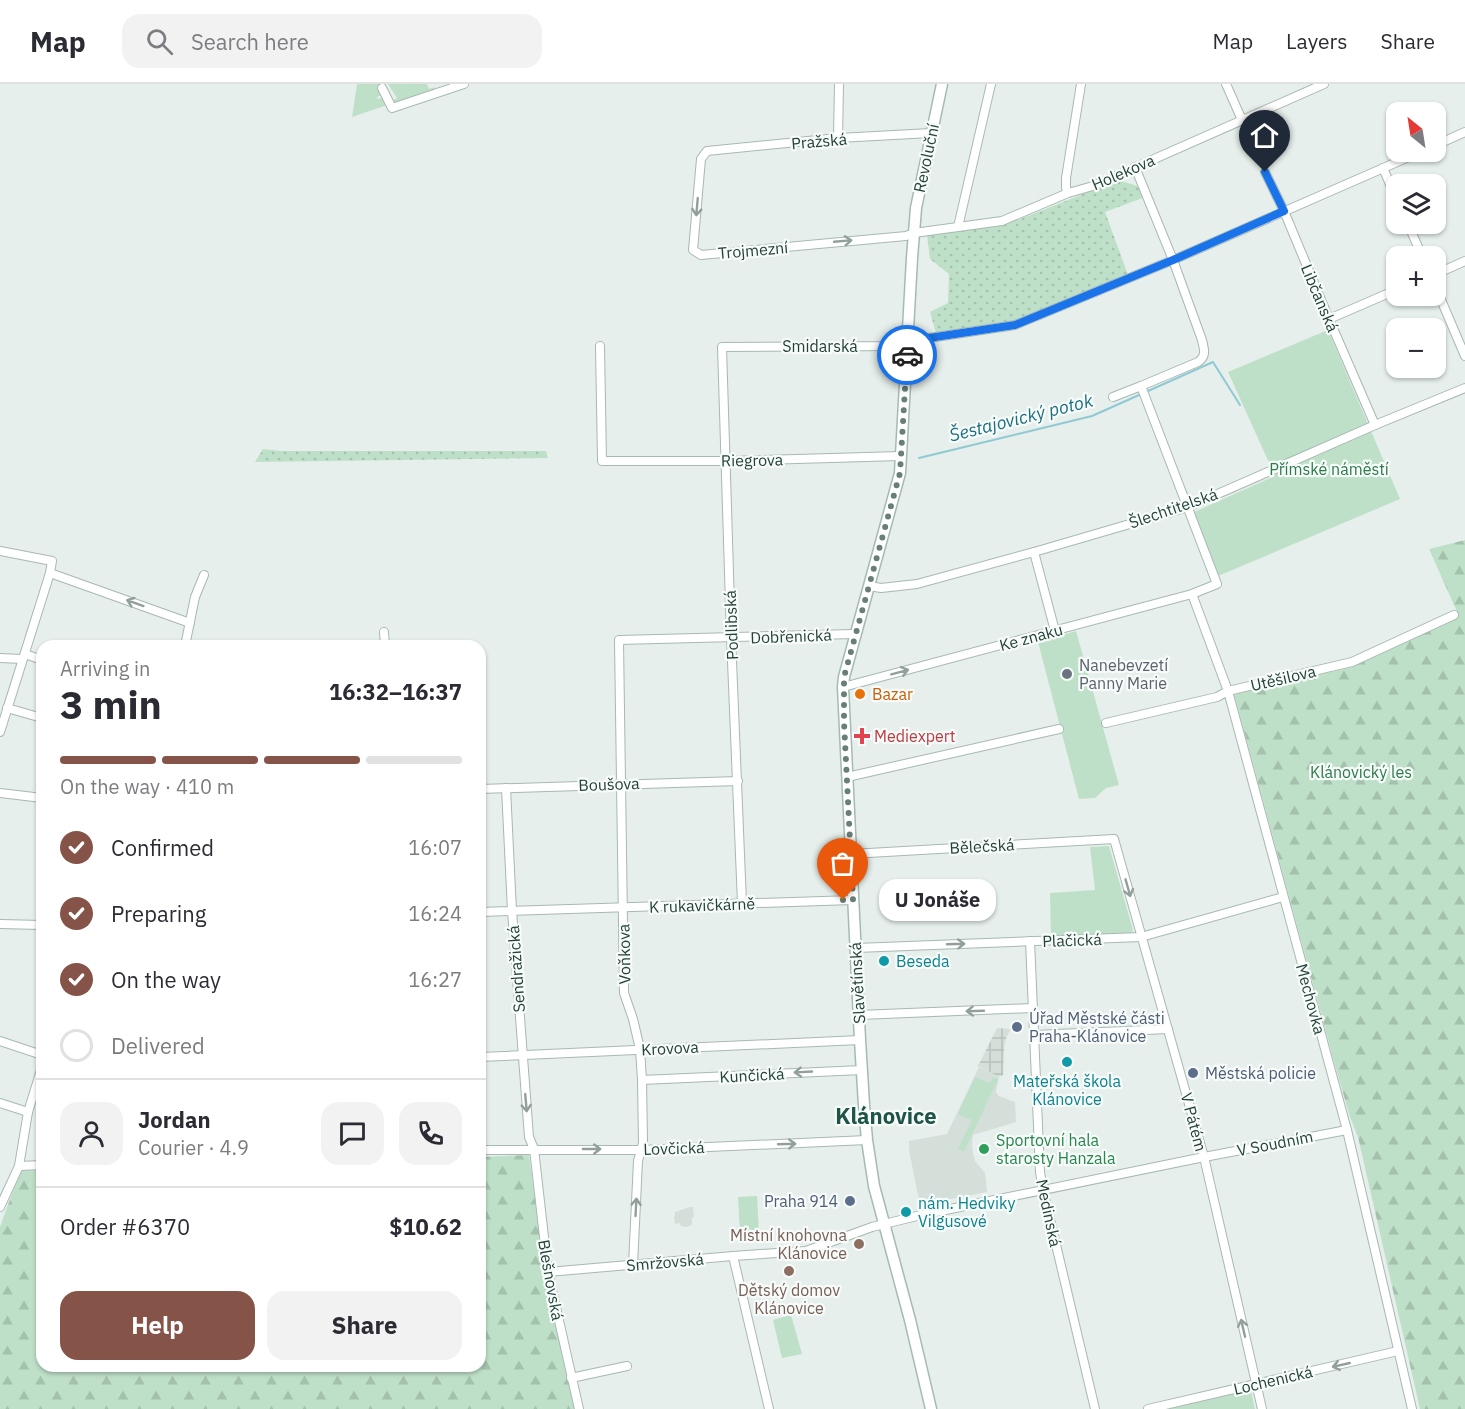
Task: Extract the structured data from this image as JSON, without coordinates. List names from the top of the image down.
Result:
{
  "streets": {
    "street": [
      "Pražská",
      "Revoluční",
      "Holekova",
      "Trojmezní",
      "Libčanská",
      "Smidarská",
      "Riegrova",
      "Šlechtitelská",
      "Podlibská",
      "Dobřenická",
      "Ke znaku",
      "Utěšilova",
      "Boušova",
      "Bělečská",
      "K rukavičkárně",
      "Plačická",
      "Voňkova",
      "Sendražická",
      "Slavětínská",
      "Mechovka",
      "Krovova",
      "Kunčická",
      "V Pátém",
      "V Soudním",
      "Lovčická",
      "Medinská",
      "Smržovská",
      "Blešnovská",
      "Lochenická"
    ]
  },
  "crossings": [
    ["Pražská", "Revoluční"],
    ["Pražská", "Trojmezní"],
    ["Revoluční", "Holekova"],
    ["Revoluční", "Trojmezní"],
    ["Revoluční", "Slavětínská"],
    ["Holekova", "Trojmezní"],
    ["Holekova", "Slavětínská"],
    ["Trojmezní", "Slavětínská"],
    ["Libčanská", "Smidarská"],
    ["Libčanská", "Šlechtitelská"],
    ["Smidarská", "Podlibská"],
    ["Smidarská", "Slavětínská"],
    ["Riegrova", "Podlibská"],
    ["Riegrova", "Slavětínská"],
    ["Šlechtitelská", "Ke znaku"],
    ["Šlechtitelská", "Slavětínská"],
    ["Podlibská", "Dobřenická"],
    ["Podlibská", "Boušova"],
    ["Podlibská", "K rukavičkárně"],
    ["Dobřenická", "Voňkova"],
    ["Dobřenická", "Slavětínská"],
    ["Ke znaku", "Slavětínská"],
    ["Ke znaku", "Mechovka"],
    ["Utěšilova", "Mechovka"],
    ["Boušova", "Voňkova"],
    ["Boušova", "Sendražická"],
    ["Bělečská", "Slavětínská"],
    ["Bělečská", "V Pátém"],
    ["K rukavičkárně", "Voňkova"],
    ["K rukavičkárně", "Sendražická"],
    ["K rukavičkárně", "Slavětínská"],
    ["Plačická", "Slavětínská"],
    ["Plačická", "Mechovka"],
    ["Plačická", "V Pátém"],
    ["Plačická", "Medinská"],
    ["Voňkova", "Krovova"],
    ["Voňkova", "Kunčická"],
    ["Voňkova", "Lovčická"],
    ["Voňkova", "Smržovská"],
    ["Sendražická", "Krovova"],
    ["Sendražická", "Lovčická"],
    ["Sendražická", "Blešnovská"],
    ["Slavětínská", "Krovova"],
    ["Slavětínská", "Kunčická"],
    ["Slavětínská", "V Soudním"],
    ["Slavětínská", "Lovčická"],
    ["Slavětínská", "Smržovská"],
    ["Mechovka", "V Soudním"],
    ["Mechovka", "Lochenická"],
    ["V Pátém", "V Soudním"],
    ["V Pátém", "Lochenická"],
    ["V Soudním", "Medinská"],
    ["V Soudním", "Smržovská"],
    ["Lovčická", "Blešnovská"],
    ["Smržovská", "Blešnovská"]
  ],
  "one_way": [
    "Ke znaku",
    "Kunčická",
    "Lovčická",
    "Lochenická"
  ],
  "districts": ["Klánovice"],
  "water": ["Šestajovický potok"],
  "parks": ["Přímské náměstí", "Klánovický les"],
  "places": {
    "other": [
      "Nanebevzetí Panny Marie",
      "Bazar",
      "U Jonáše",
      "Beseda",
      "Úřad Městské části Praha-Klánovice",
      "Mateřská škola Klánovice",
      "Městská policie",
      "Sportovní hala starosty Hanzala",
      "Praha 914",
      "nám. Hedviky Vilgusové",
      "Místní knohovna Klánovice",
      "Dětský domov Klánovice"
    ],
    "health": ["Mediexpert"]
  },
  "north": "top left",
  "page": {
    "header": "Map",
    "search": "Search here",
    "nav": ["Map", "Layers", "Share"],
    "map_buttons": ["+", "−"],
    "heading": ["3 min", "Arriving in", "16:32–16:37"],
    "panel": [
      "Jordan",
      "Courier · 4.9",
      "Order #6370",
      "$10.62"
    ],
    "bar": "On the way · 410 m",
    "list": [
      ["Confirmed", "16:07"],
      ["Preparing", "16:24"],
      ["On the way", "16:27"],
      "Delivered"
    ],
    "bubble": "U Jonáše",
    "buttons": ["Help", "Share"]
  }
}
